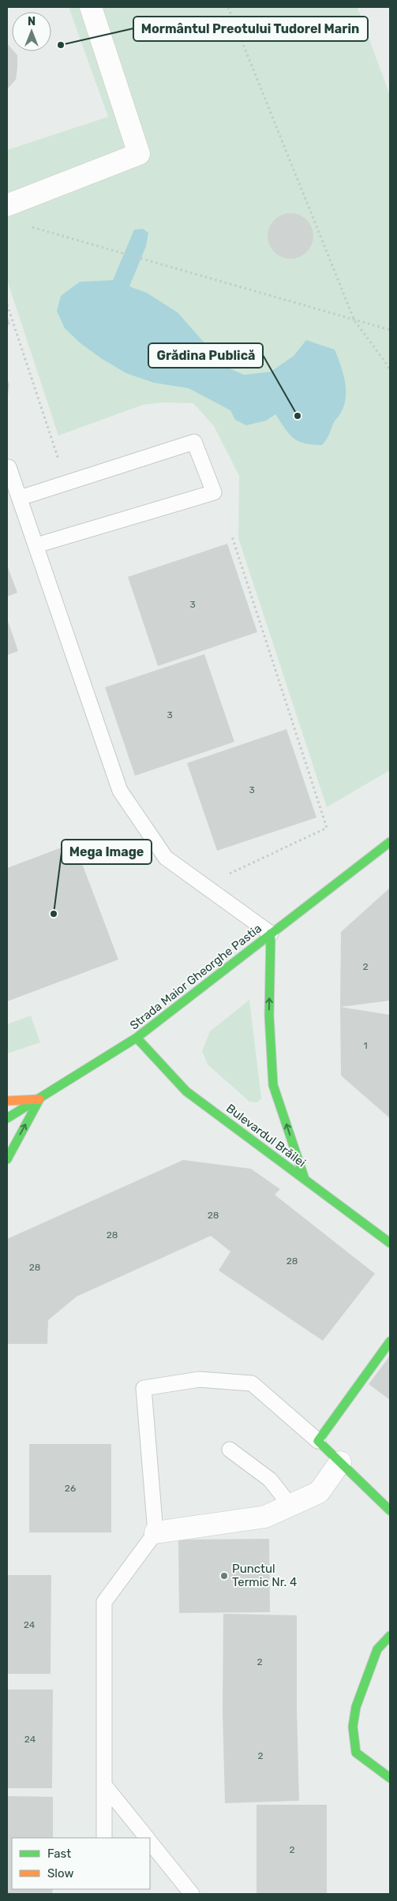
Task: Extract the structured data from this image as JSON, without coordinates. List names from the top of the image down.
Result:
{
  "streets": {
    "main road": ["Strada Maior Gheorghe Pastia", "Bulevardul Brăilei"]
  },
  "crossings": [
    ["Strada Maior Gheorghe Pastia", "Bulevardul Brăilei"]
  ],
  "places": [
    "Mormântul Preotului Tudorel Marin",
    "Grădina Publică",
    "Mega Image",
    "Punctul Termic Nr. 4"
  ],
  "house_numbers": [
    "3",
    "3",
    "3",
    "2",
    "1",
    "28",
    "28",
    "28",
    "28",
    "26",
    "24",
    "2",
    "24",
    "2",
    "2"
  ],
  "legend": ["Fast", "Slow"],
  "north": "top"
}
